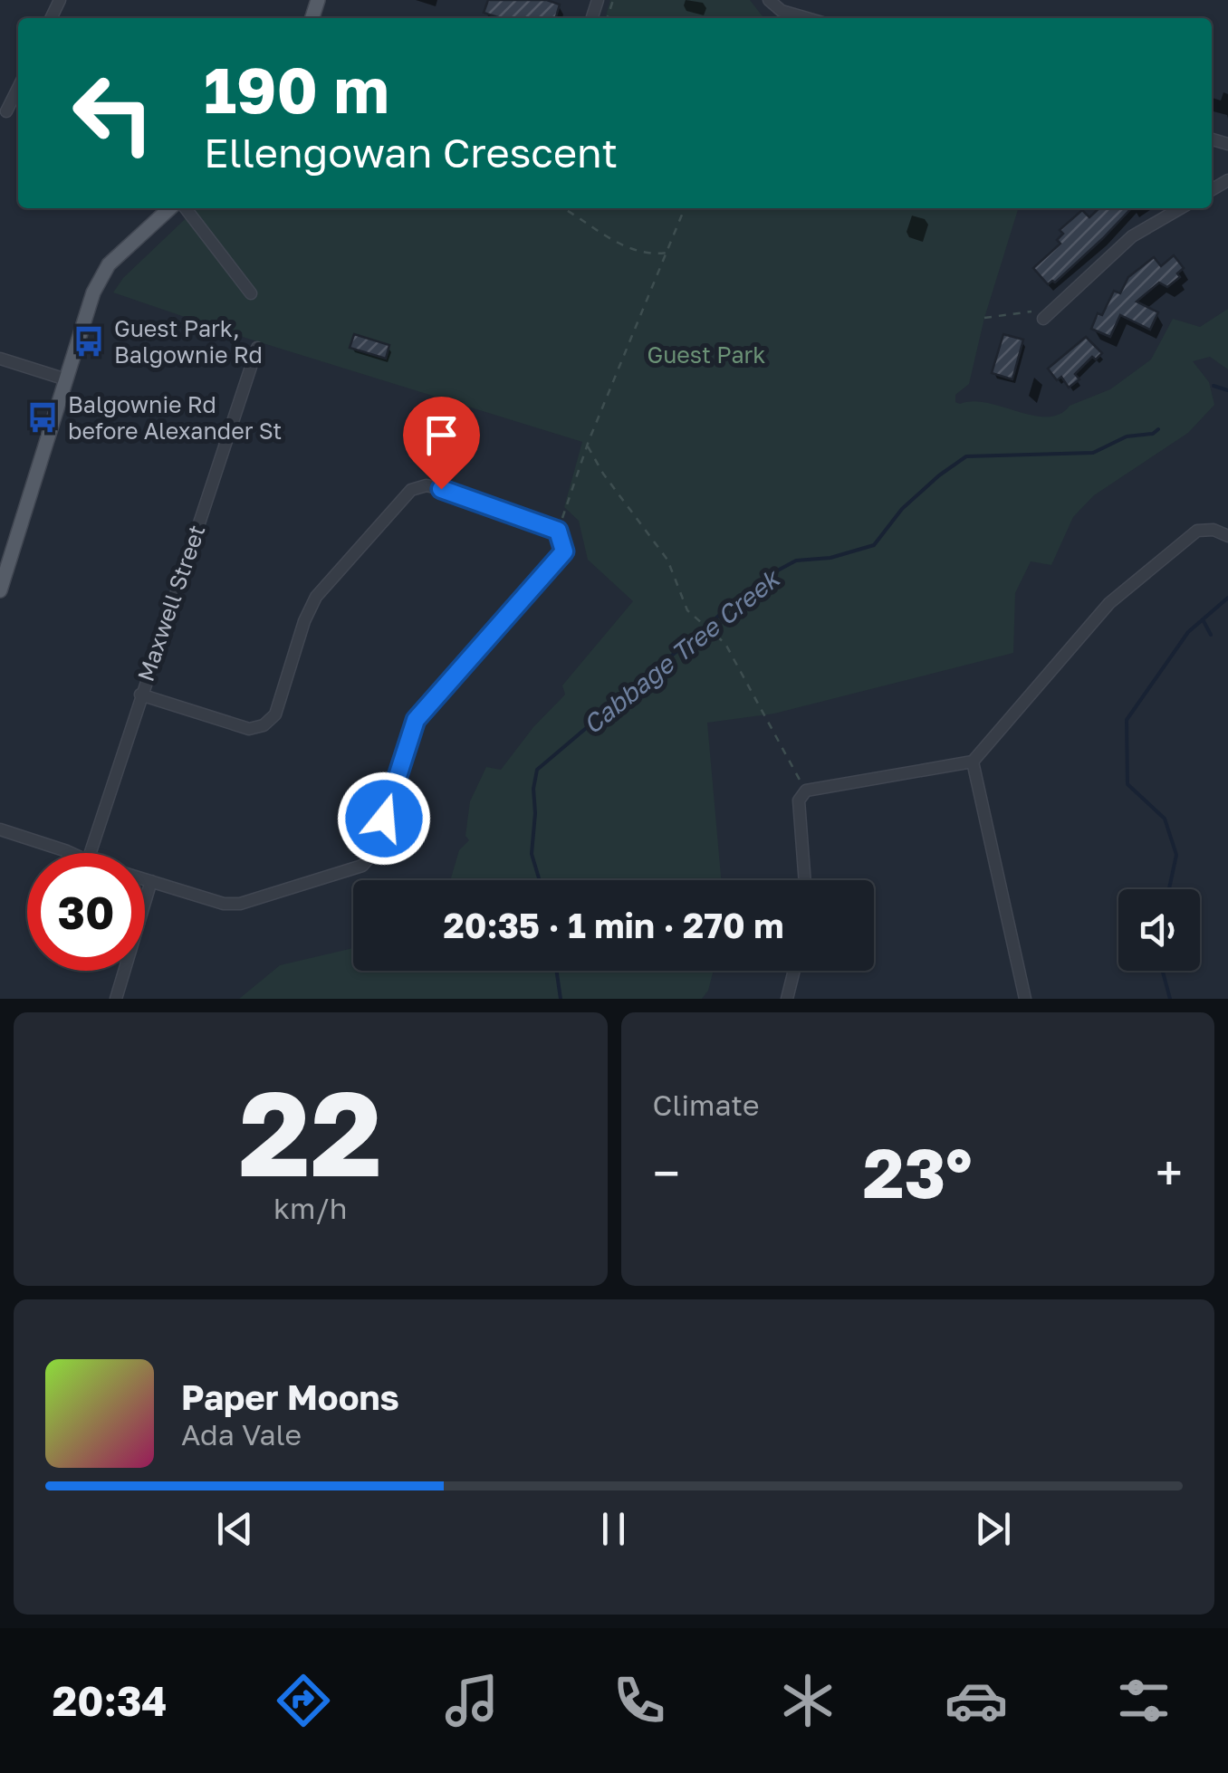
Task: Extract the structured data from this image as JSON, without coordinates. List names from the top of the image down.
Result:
{
  "streets": {
    "street": ["Maxwell Street"]
  },
  "water": ["Cabbage Tree Creek"],
  "parks": ["Guest Park"],
  "places": {
    "bus stop": ["Guest Park, Balgownie Rd", "Balgownie Rd before Alexander St"]
  },
  "page": {
    "turn": ["190 m", "Ellengowan Crescent"],
    "limit": "30",
    "trip": "20:35 · 1 min · 270 m",
    "tile": [
      ["22", "km/h"],
      "Climate"
    ],
    "heat": ["−", "23°", "+"],
    "song": ["Paper Moons", "Ada Vale"],
    "tabs": "20:34"
  }
}
